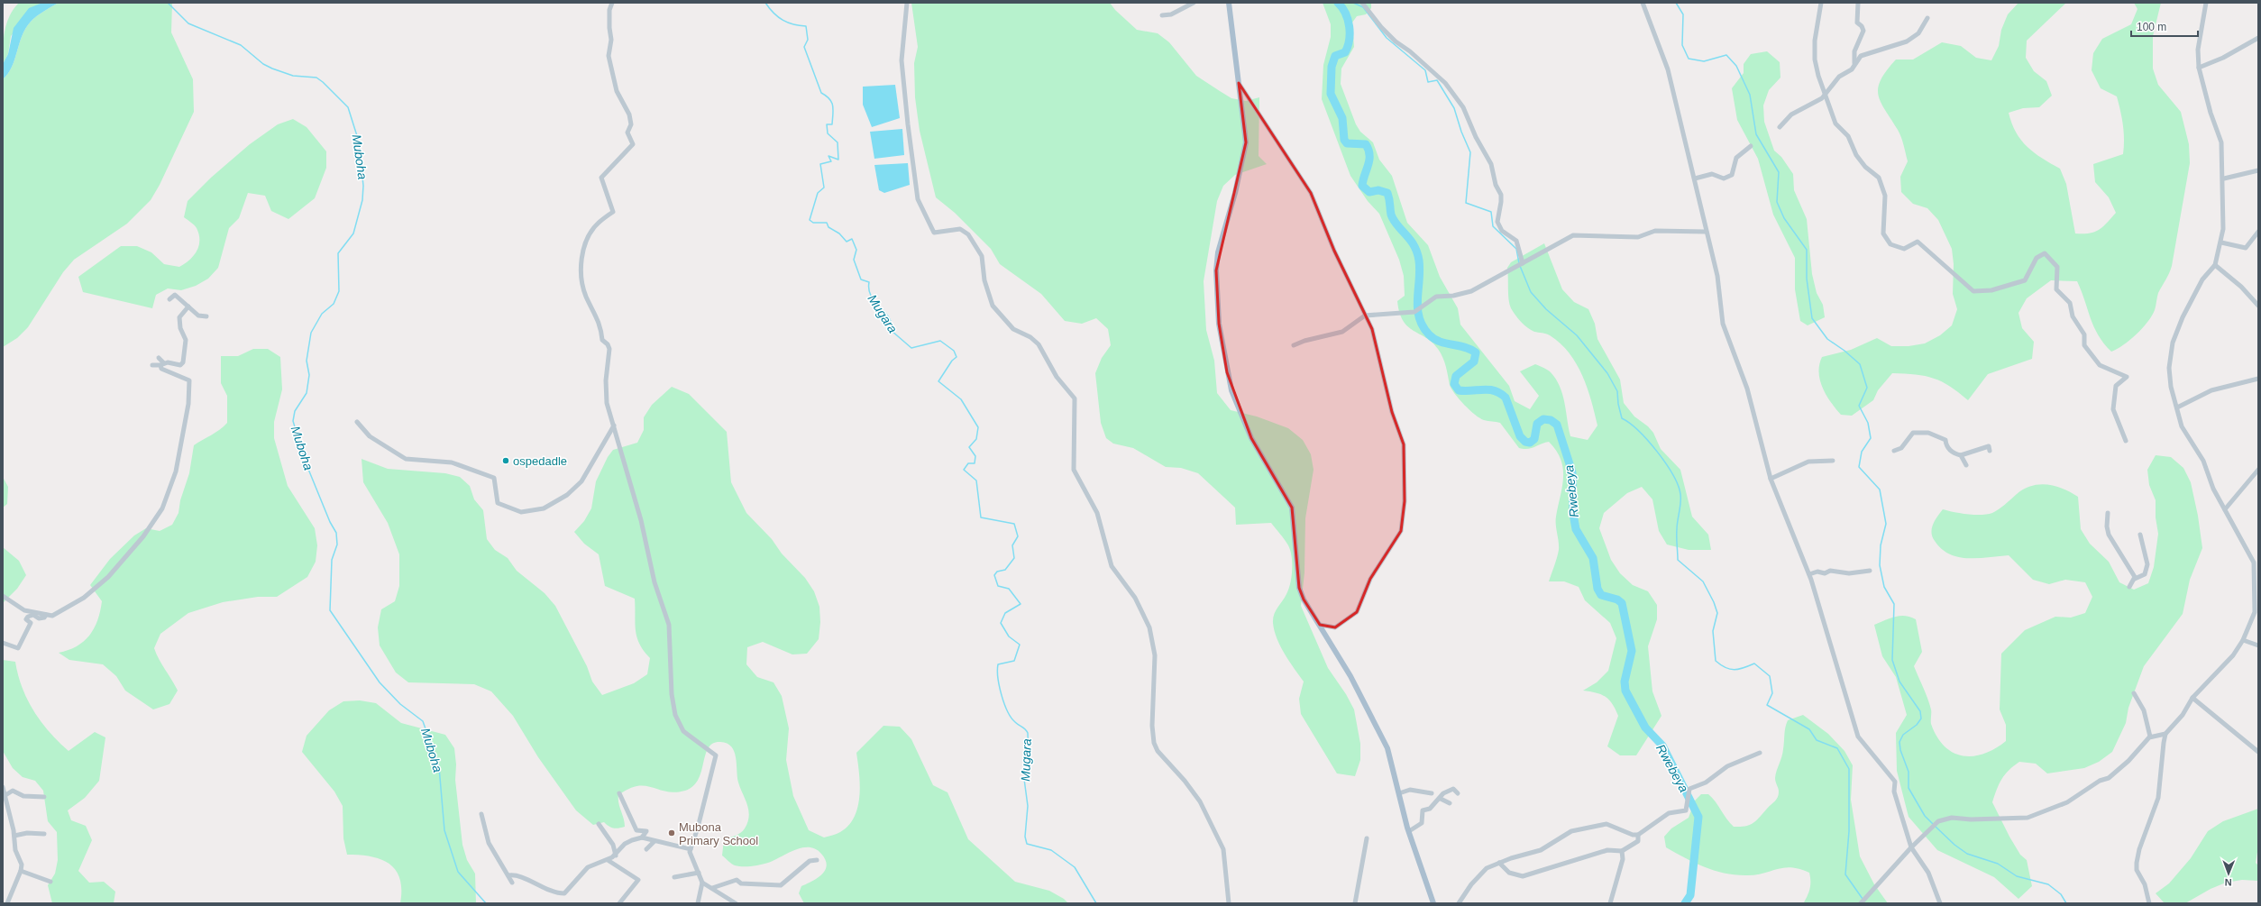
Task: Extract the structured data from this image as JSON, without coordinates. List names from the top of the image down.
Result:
{
  "water": ["Muboha", "Mugara", "Rwebeya"],
  "places": ["ospedadle", "Mubona Primary School"],
  "scale_bar": "100 m",
  "north": "bottom"
}
